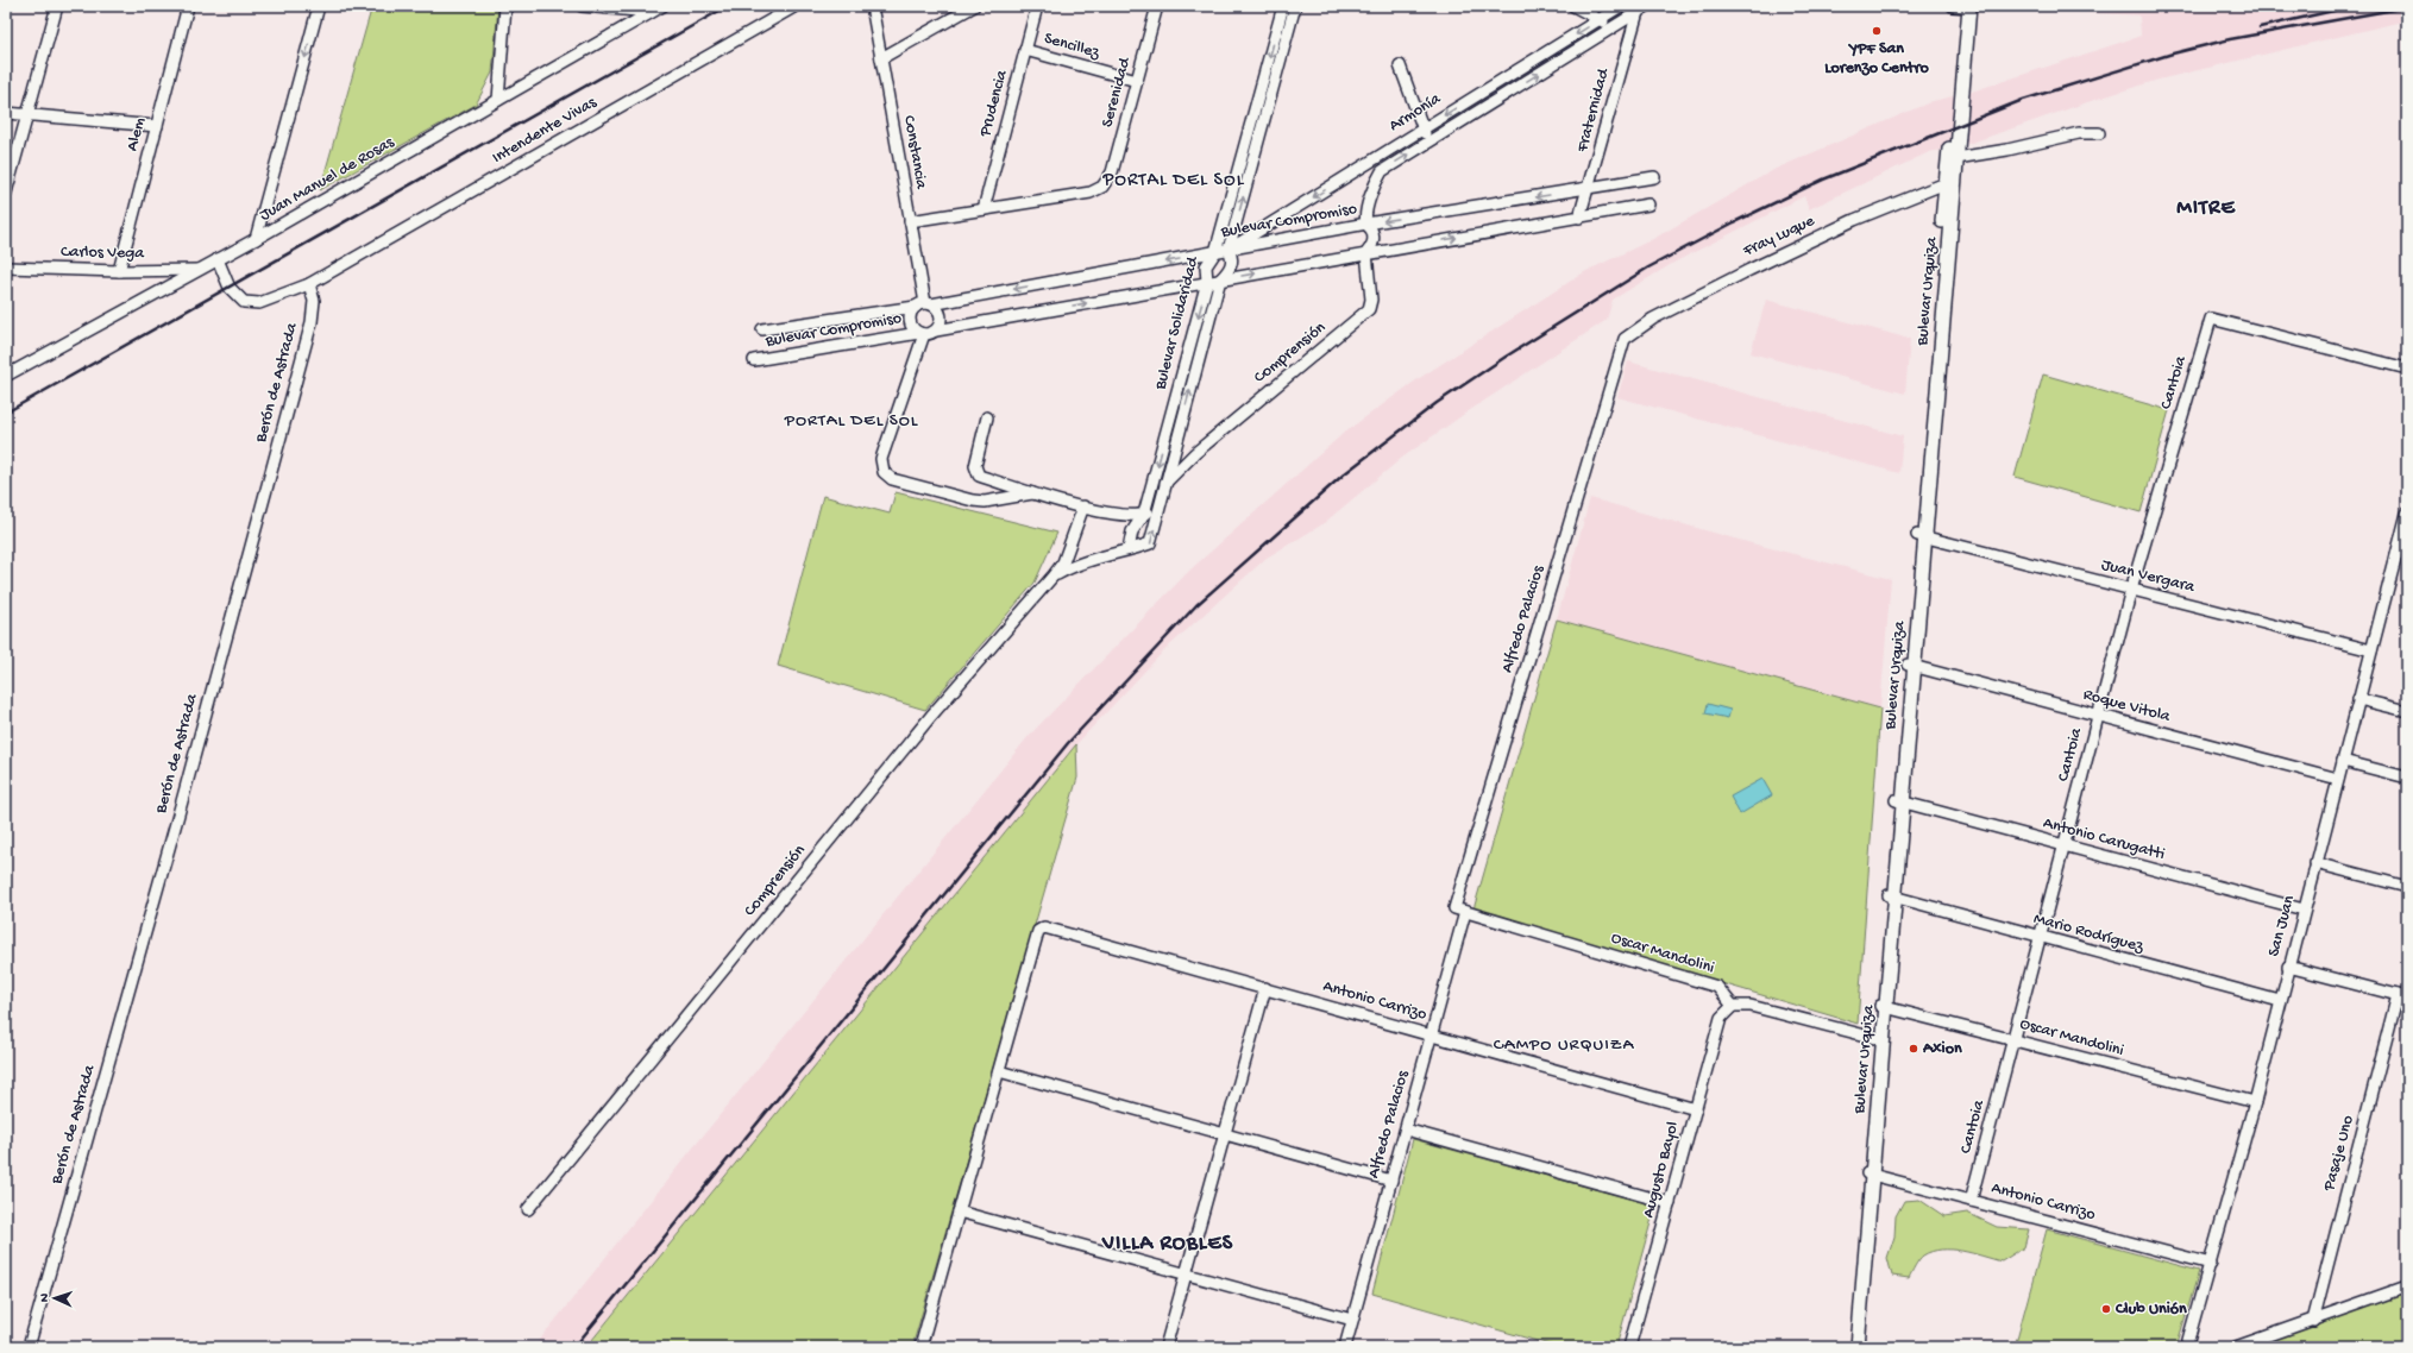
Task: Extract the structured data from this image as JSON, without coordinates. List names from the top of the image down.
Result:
{
  "streets": {
    "main road": ["Bulevar Urquiza"],
    "street": [
      "Sencillez",
      "Serenidad",
      "Prudencia",
      "Fraternidad",
      "Armonía",
      "Intendente Vivas",
      "Alem",
      "Constancia",
      "Juan Manuel de Rosas",
      "Bulevar Compromiso",
      "Fray Luque",
      "Carlos Vega",
      "Bulevar Solidaridad",
      "Comprensión",
      "Berón de Astrada",
      "Cantoia",
      "Juan Vergara",
      "Alfredo Palacios",
      "Roque Vitola",
      "Antonio Carugatti",
      "San Juan",
      "Mario Rodríguez",
      "Oscar Mandolini",
      "Antonio Carrizo",
      "Pasaje Uno",
      "Augusto Bayol"
    ]
  },
  "crossings": [
    ["Sencillez", "Serenidad"],
    ["Sencillez", "Prudencia"],
    ["Serenidad", "Prudencia"],
    ["Fraternidad", "Armonía"],
    ["Fraternidad", "Bulevar Compromiso"],
    ["Armonía", "Bulevar Compromiso"],
    ["Armonía", "Bulevar Solidaridad"],
    ["Armonía", "Comprensión"],
    ["Intendente Vivas", "Berón de Astrada"],
    ["Alem", "Carlos Vega"],
    ["Constancia", "Bulevar Compromiso"],
    ["Juan Manuel de Rosas", "Carlos Vega"],
    ["Bulevar Compromiso", "Bulevar Solidaridad"],
    ["Bulevar Compromiso", "Comprensión"],
    ["Fray Luque", "Bulevar Urquiza"],
    ["Fray Luque", "Alfredo Palacios"],
    ["Bulevar Urquiza", "Juan Vergara"],
    ["Bulevar Urquiza", "Roque Vitola"],
    ["Bulevar Urquiza", "Antonio Carugatti"],
    ["Bulevar Urquiza", "Mario Rodríguez"],
    ["Bulevar Urquiza", "Oscar Mandolini"],
    ["Bulevar Urquiza", "Antonio Carrizo"],
    ["Bulevar Solidaridad", "Comprensión"],
    ["Cantoia", "Juan Vergara"],
    ["Cantoia", "Roque Vitola"],
    ["Cantoia", "Antonio Carugatti"],
    ["Cantoia", "Mario Rodríguez"],
    ["Cantoia", "Oscar Mandolini"],
    ["Cantoia", "Antonio Carrizo"],
    ["Juan Vergara", "San Juan"],
    ["Alfredo Palacios", "Oscar Mandolini"],
    ["Alfredo Palacios", "Antonio Carrizo"],
    ["Roque Vitola", "San Juan"],
    ["Antonio Carugatti", "San Juan"],
    ["San Juan", "Mario Rodríguez"],
    ["San Juan", "Oscar Mandolini"],
    ["San Juan", "Antonio Carrizo"],
    ["Oscar Mandolini", "Augusto Bayol"],
    ["Antonio Carrizo", "Augusto Bayol"]
  ],
  "districts": [
    "PORTAL DEL SOL",
    "MITRE",
    "PORTAL DEL SOL",
    "CAMPO URQUIZA",
    "VILLA ROBLES"
  ],
  "places": ["YPF San Lorenzo Centro", "Axion", "Club Unión"],
  "north": "left"
}
